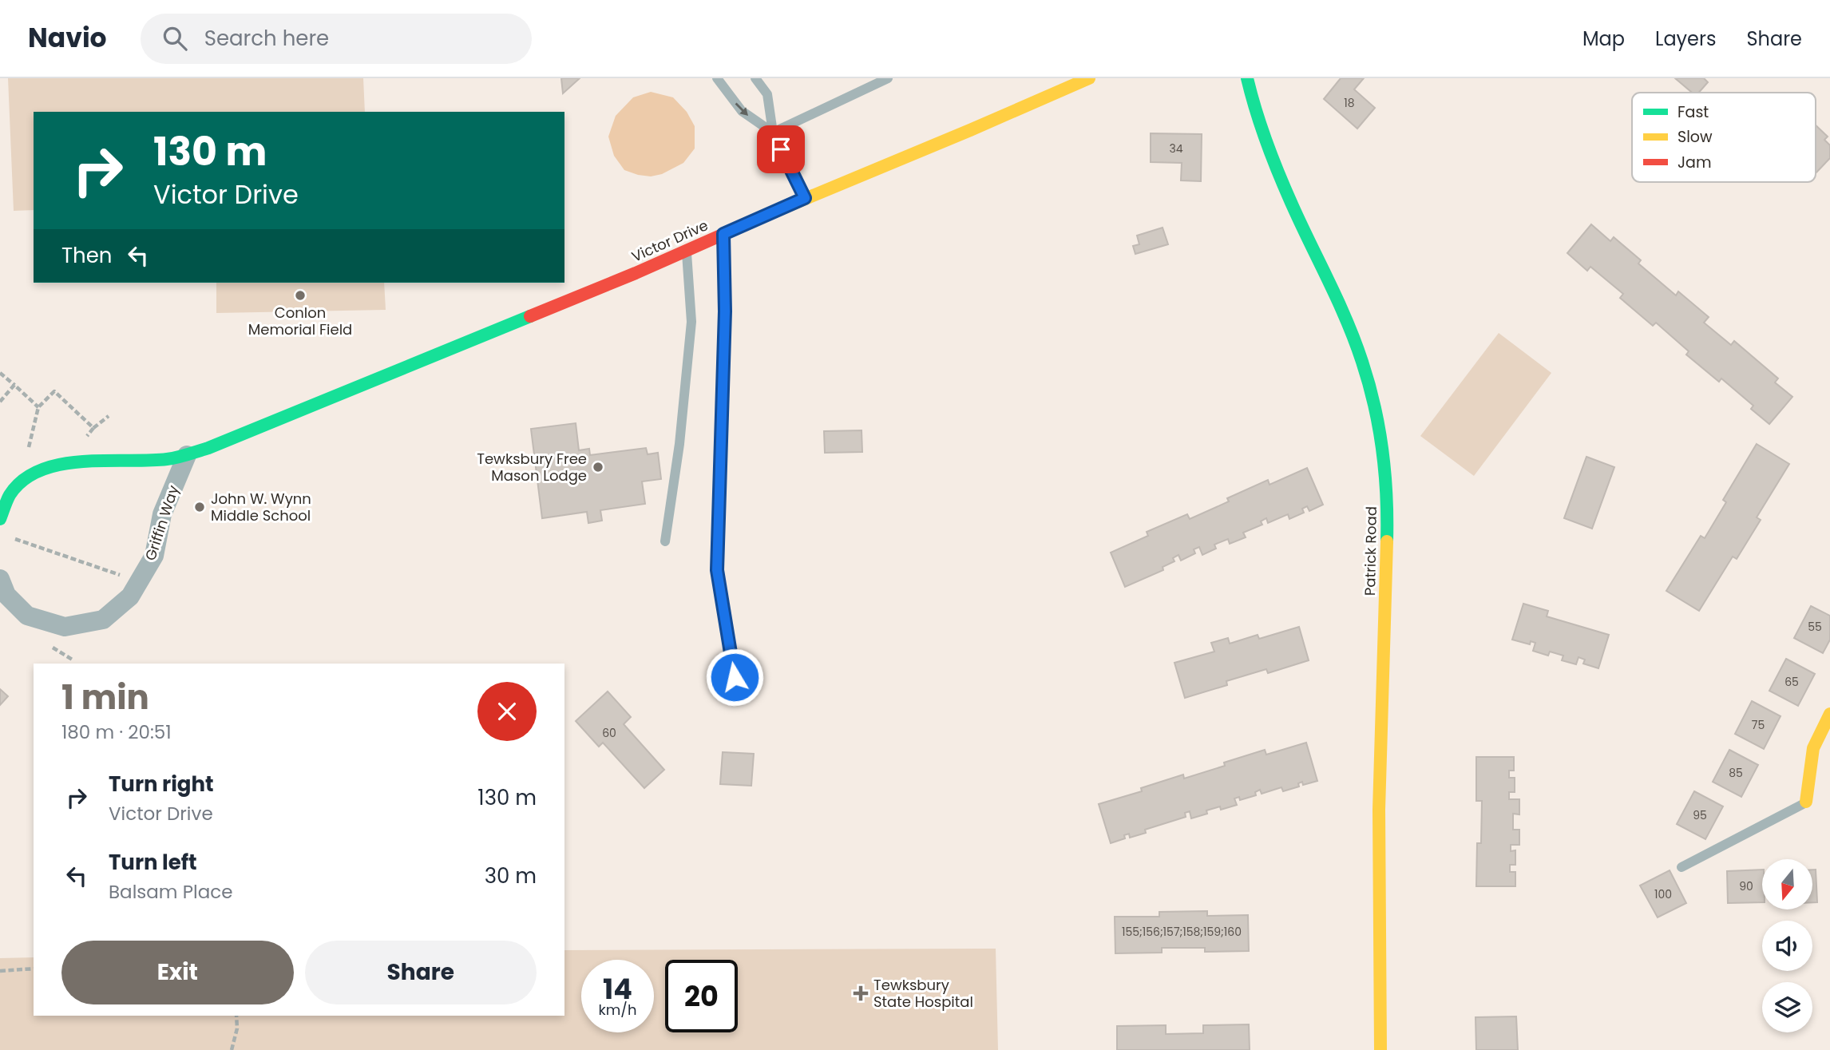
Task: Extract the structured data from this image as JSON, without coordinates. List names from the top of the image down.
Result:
{
  "streets": {
    "street": ["Victor Drive", "Griffin Way", "Patrick Road"]
  },
  "crossings": [
    ["Victor Drive", "Griffin Way"]
  ],
  "places": {
    "other": ["Conlon Memorial Field", "Tewksbury Free Mason Lodge", "John W. Wynn Middle School"],
    "health": ["Tewksbury State Hospital"]
  },
  "house_numbers": [
    "18",
    "34",
    "55",
    "65",
    "75",
    "60",
    "85",
    "95",
    "90",
    "100",
    "155;156;157;158;159;160"
  ],
  "legend": ["Fast", "Slow", "Jam"],
  "north": "bottom",
  "page": {
    "header": "Navio",
    "search": "Search here",
    "nav": ["Map", "Layers", "Share"],
    "turn": ["130 m", "Victor Drive"],
    "then": "Then",
    "heading": ["1 min", "180 m · 20:51"],
    "list": [
      {
        "name": "Turn right",
        "note": "Victor Drive",
        "value": "130 m"
      },
      {
        "name": "Turn left",
        "note": "Balsam Place",
        "value": "30 m"
      }
    ],
    "buttons": ["Exit", "Share"],
    "speed": "14 km/h",
    "limit": "20"
  }
}
